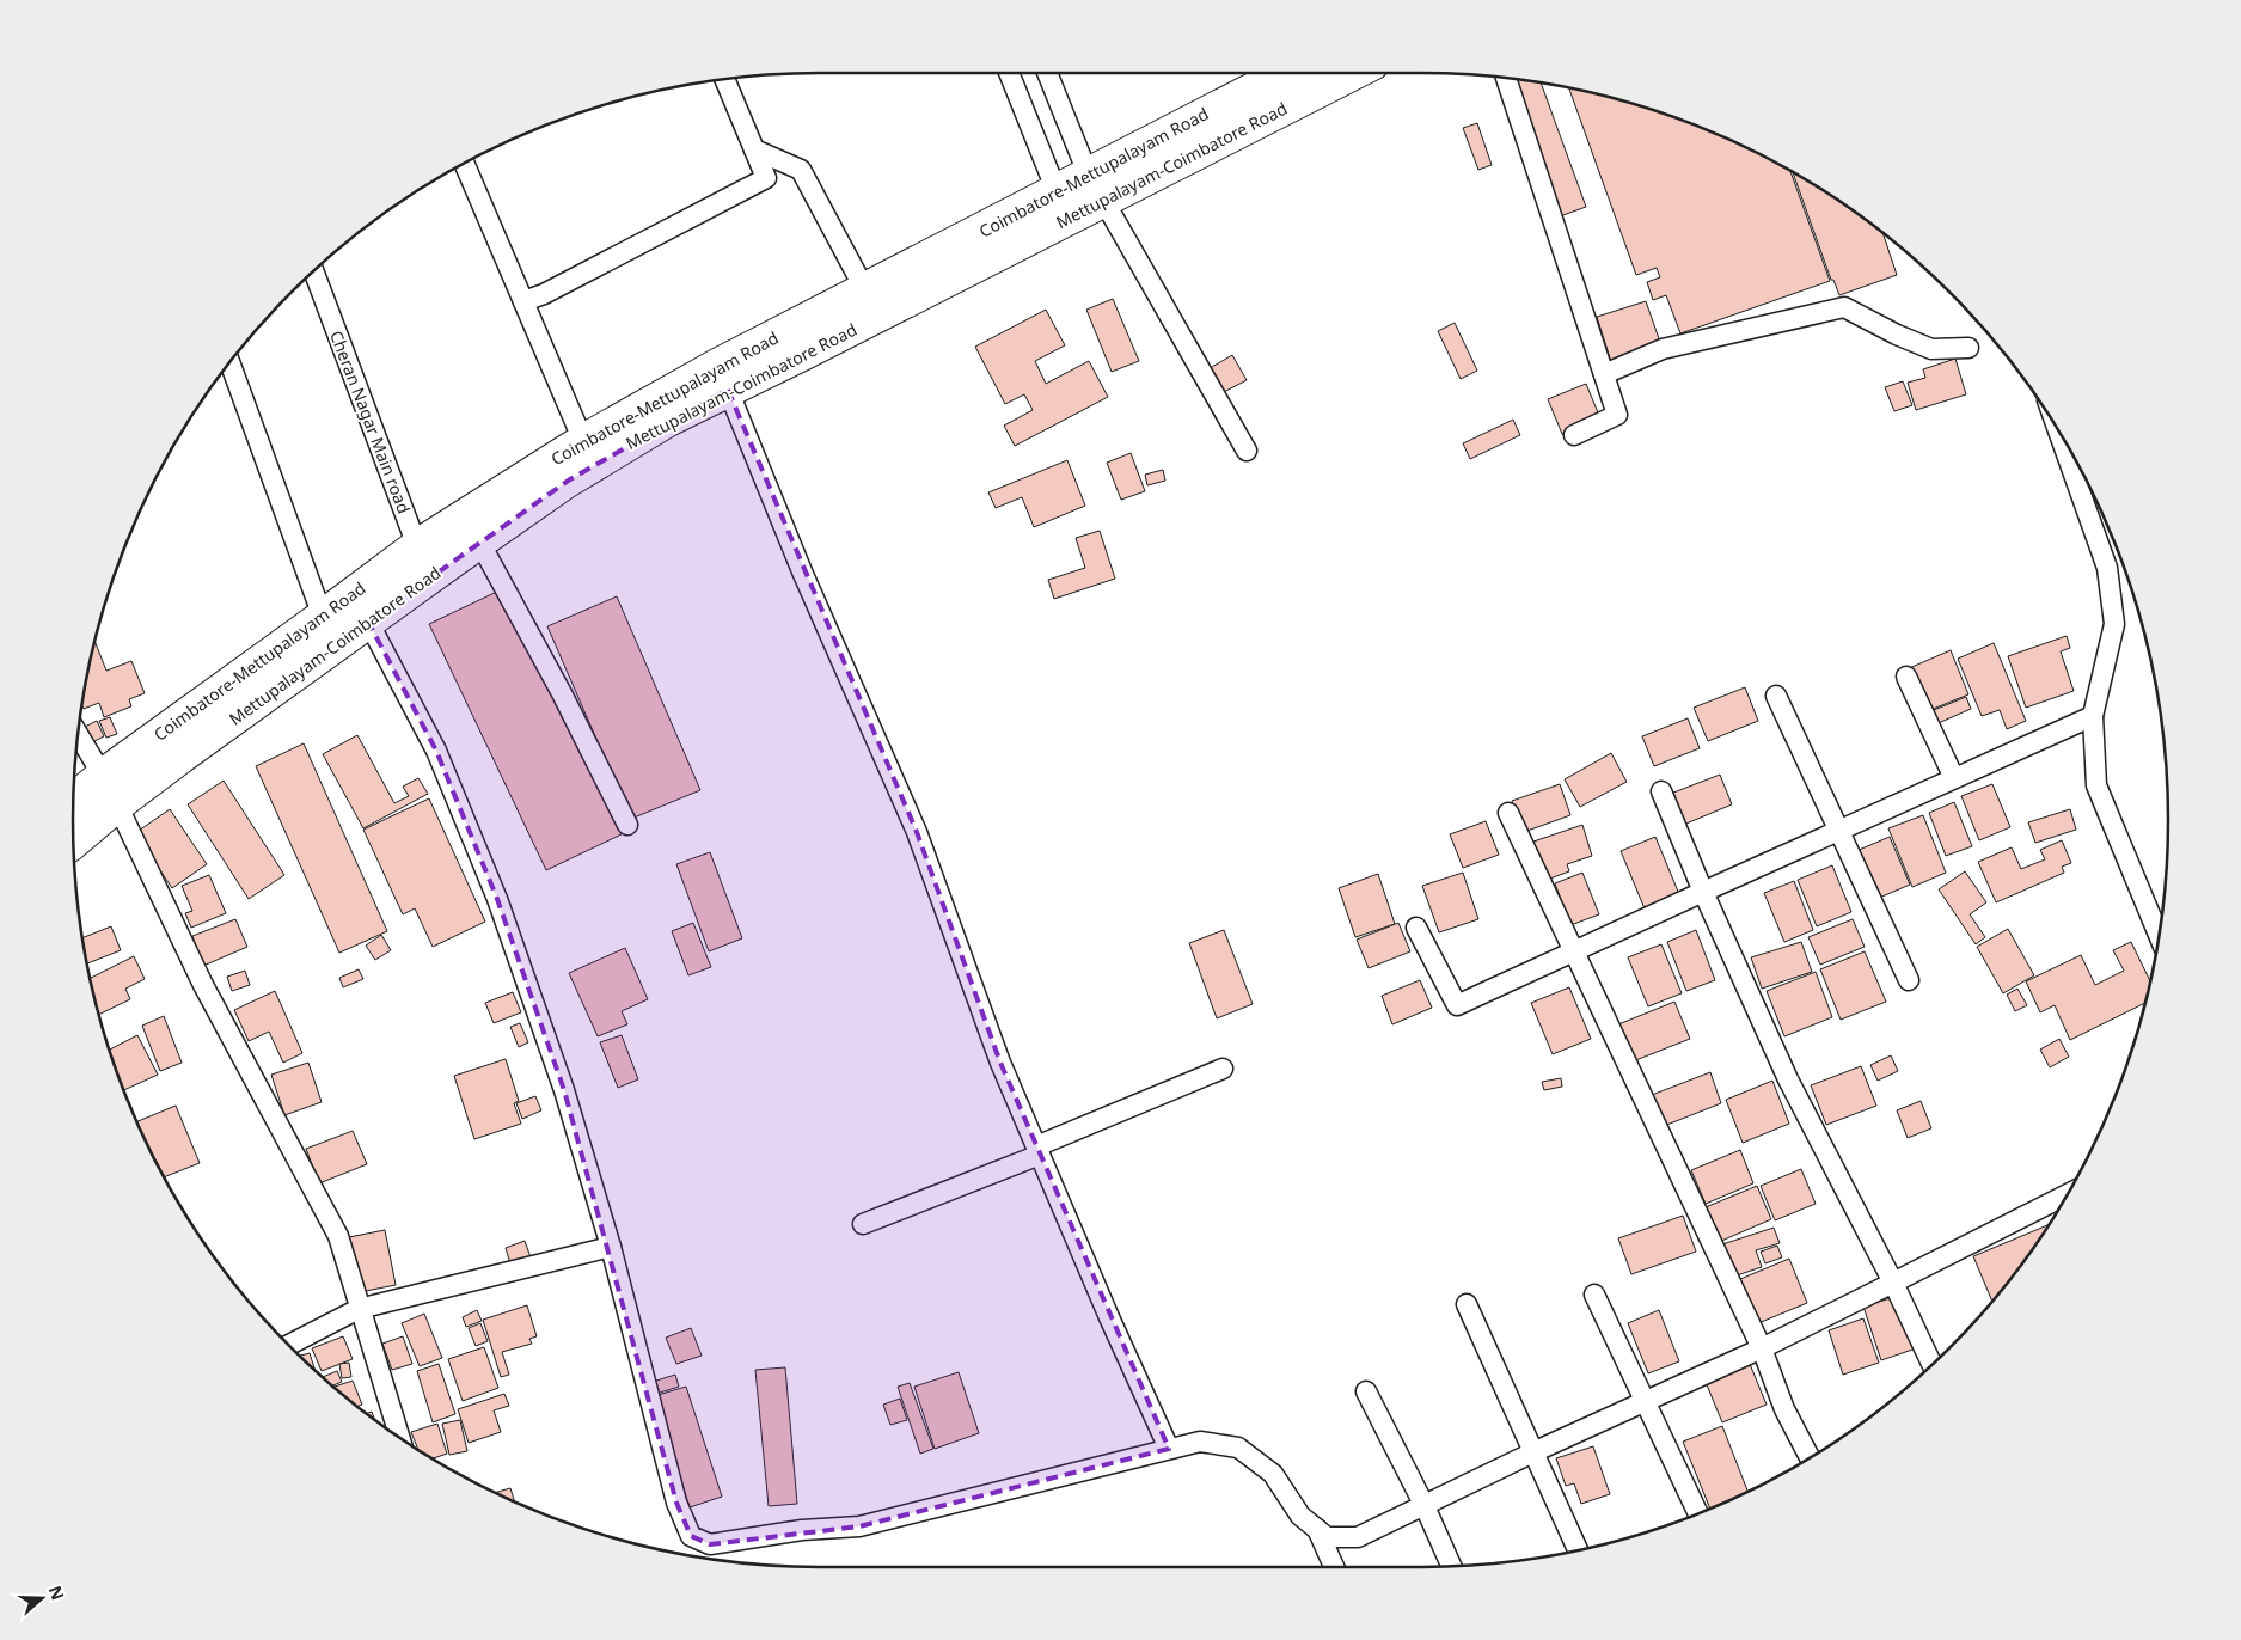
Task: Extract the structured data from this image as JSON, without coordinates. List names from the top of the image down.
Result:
{
  "streets": {
    "highway": ["Mettupalayam-Coimbatore Road", "Coimbatore-Mettupalayam Road"],
    "street": ["Cheran Nagar Main road"]
  },
  "crossings": [
    ["Mettupalayam-Coimbatore Road", "Coimbatore-Mettupalayam Road"],
    ["Mettupalayam-Coimbatore Road", "Cheran Nagar Main road"],
    ["Coimbatore-Mettupalayam Road", "Cheran Nagar Main road"]
  ],
  "north": "right"
}
